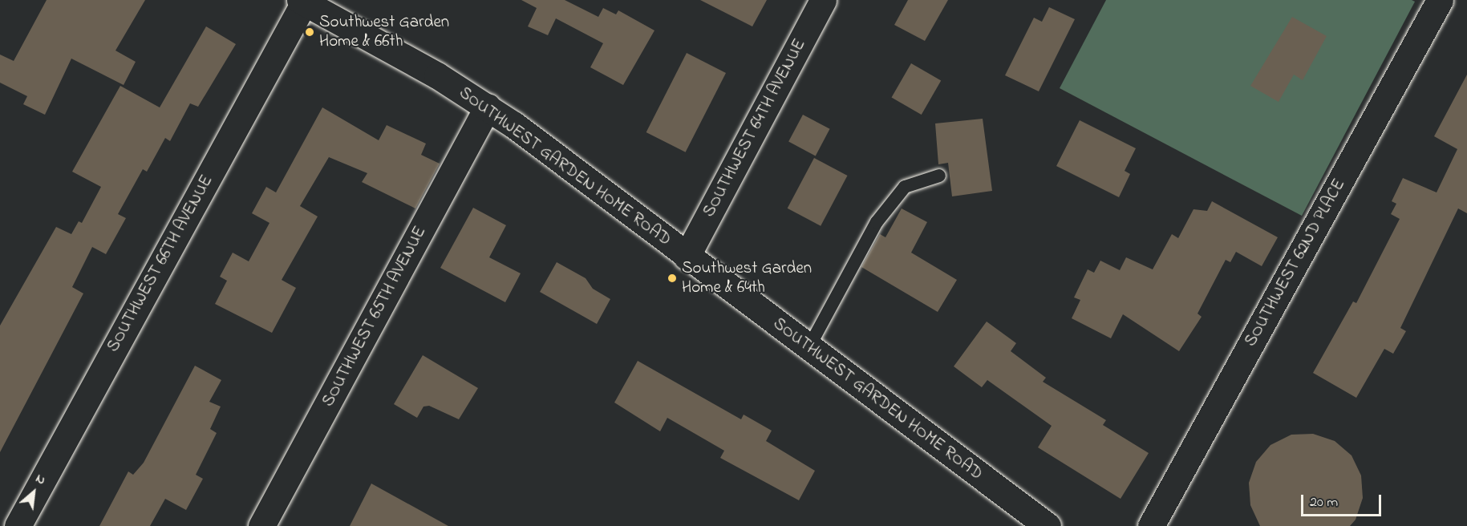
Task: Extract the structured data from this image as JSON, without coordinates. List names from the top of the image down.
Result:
{
  "streets": {
    "street": [
      "SOUTHWEST 64TH AVENUE",
      "SOUTHWEST GARDEN HOME ROAD",
      "SOUTHWEST 62ND PLACE",
      "SOUTHWEST 66TH AVENUE",
      "SOUTHWEST 65TH AVENUE"
    ]
  },
  "crossings": [
    ["SOUTHWEST 64TH AVENUE", "SOUTHWEST GARDEN HOME ROAD"],
    ["SOUTHWEST GARDEN HOME ROAD", "SOUTHWEST 66TH AVENUE"],
    ["SOUTHWEST GARDEN HOME ROAD", "SOUTHWEST 65TH AVENUE"]
  ],
  "places": ["Southwest Garden Home & 66th", "Southwest Garden Home & 64th"],
  "scale_bar": "20 m",
  "north": "top right"
}
